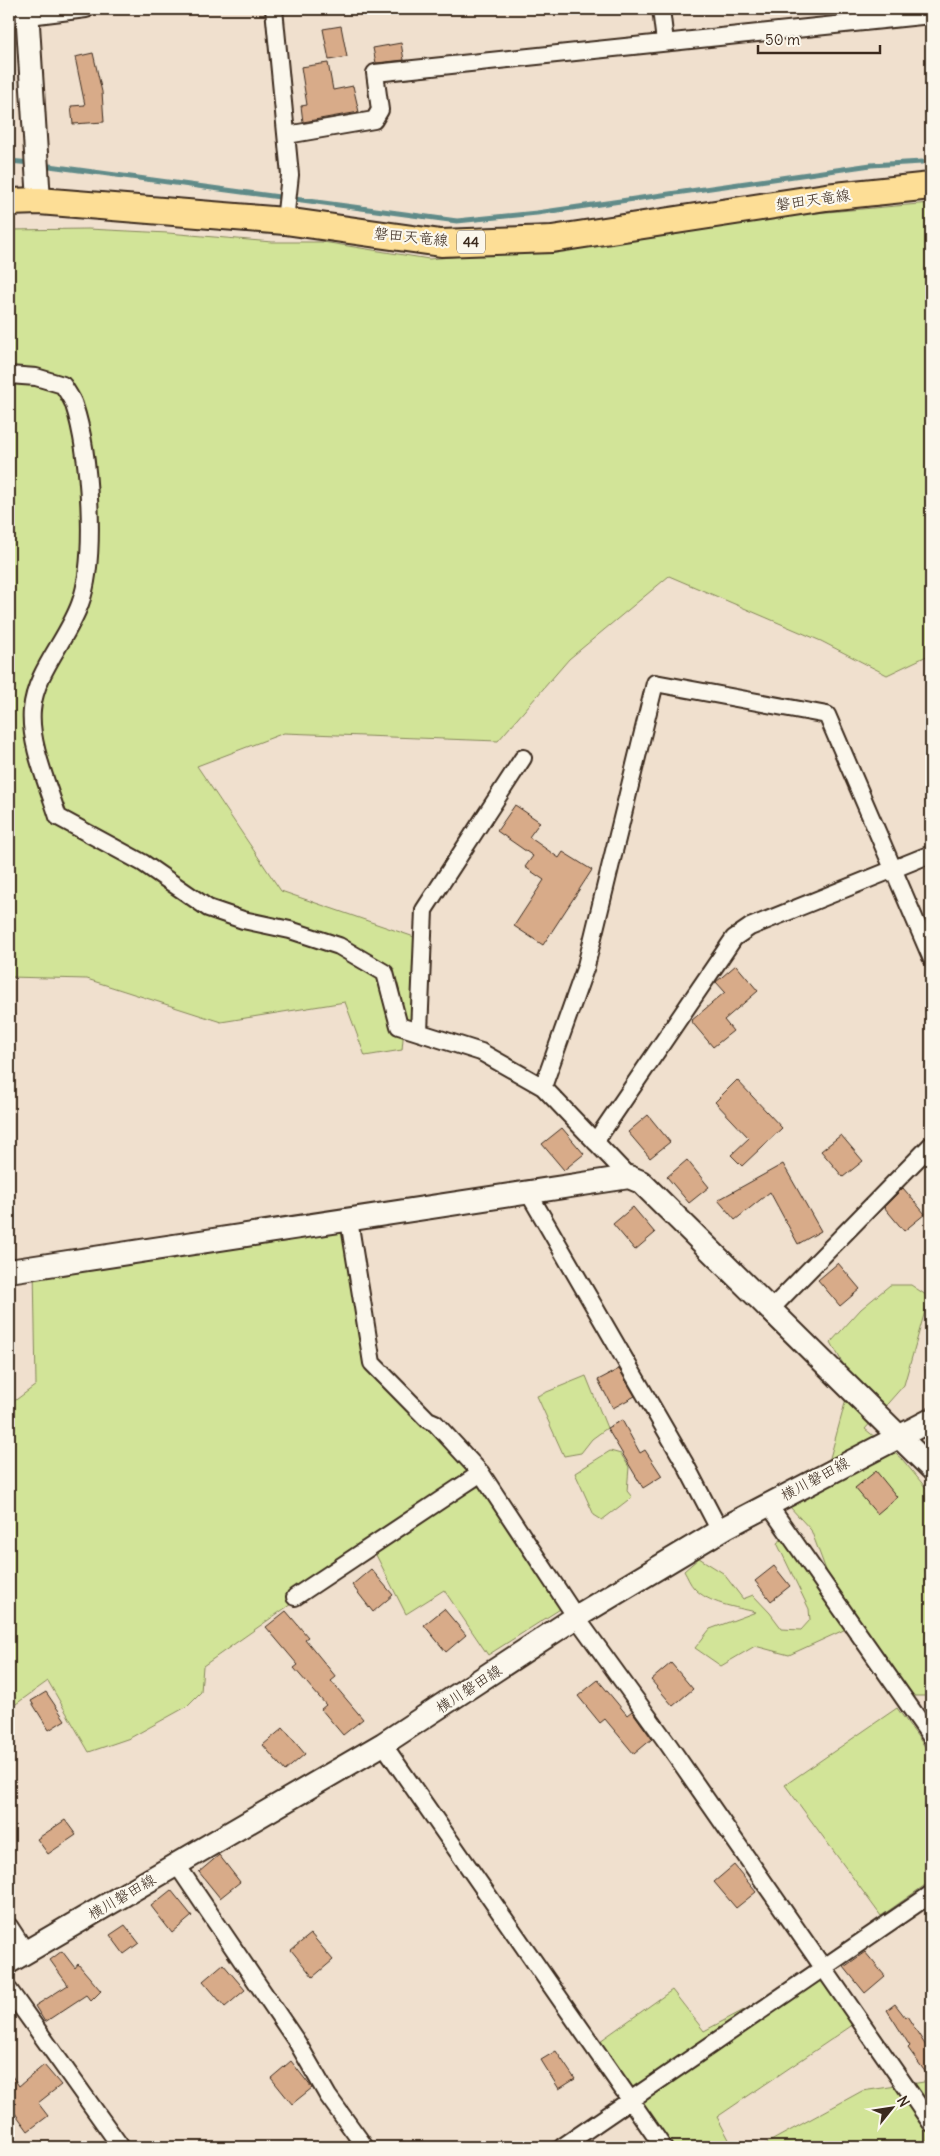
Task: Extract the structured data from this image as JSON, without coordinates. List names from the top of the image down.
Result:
{
  "streets": {
    "main road": ["磐田天竜線", "44"],
    "street": ["横川磐田線"]
  },
  "scale_bar": "50 m",
  "north": "top right"
}
